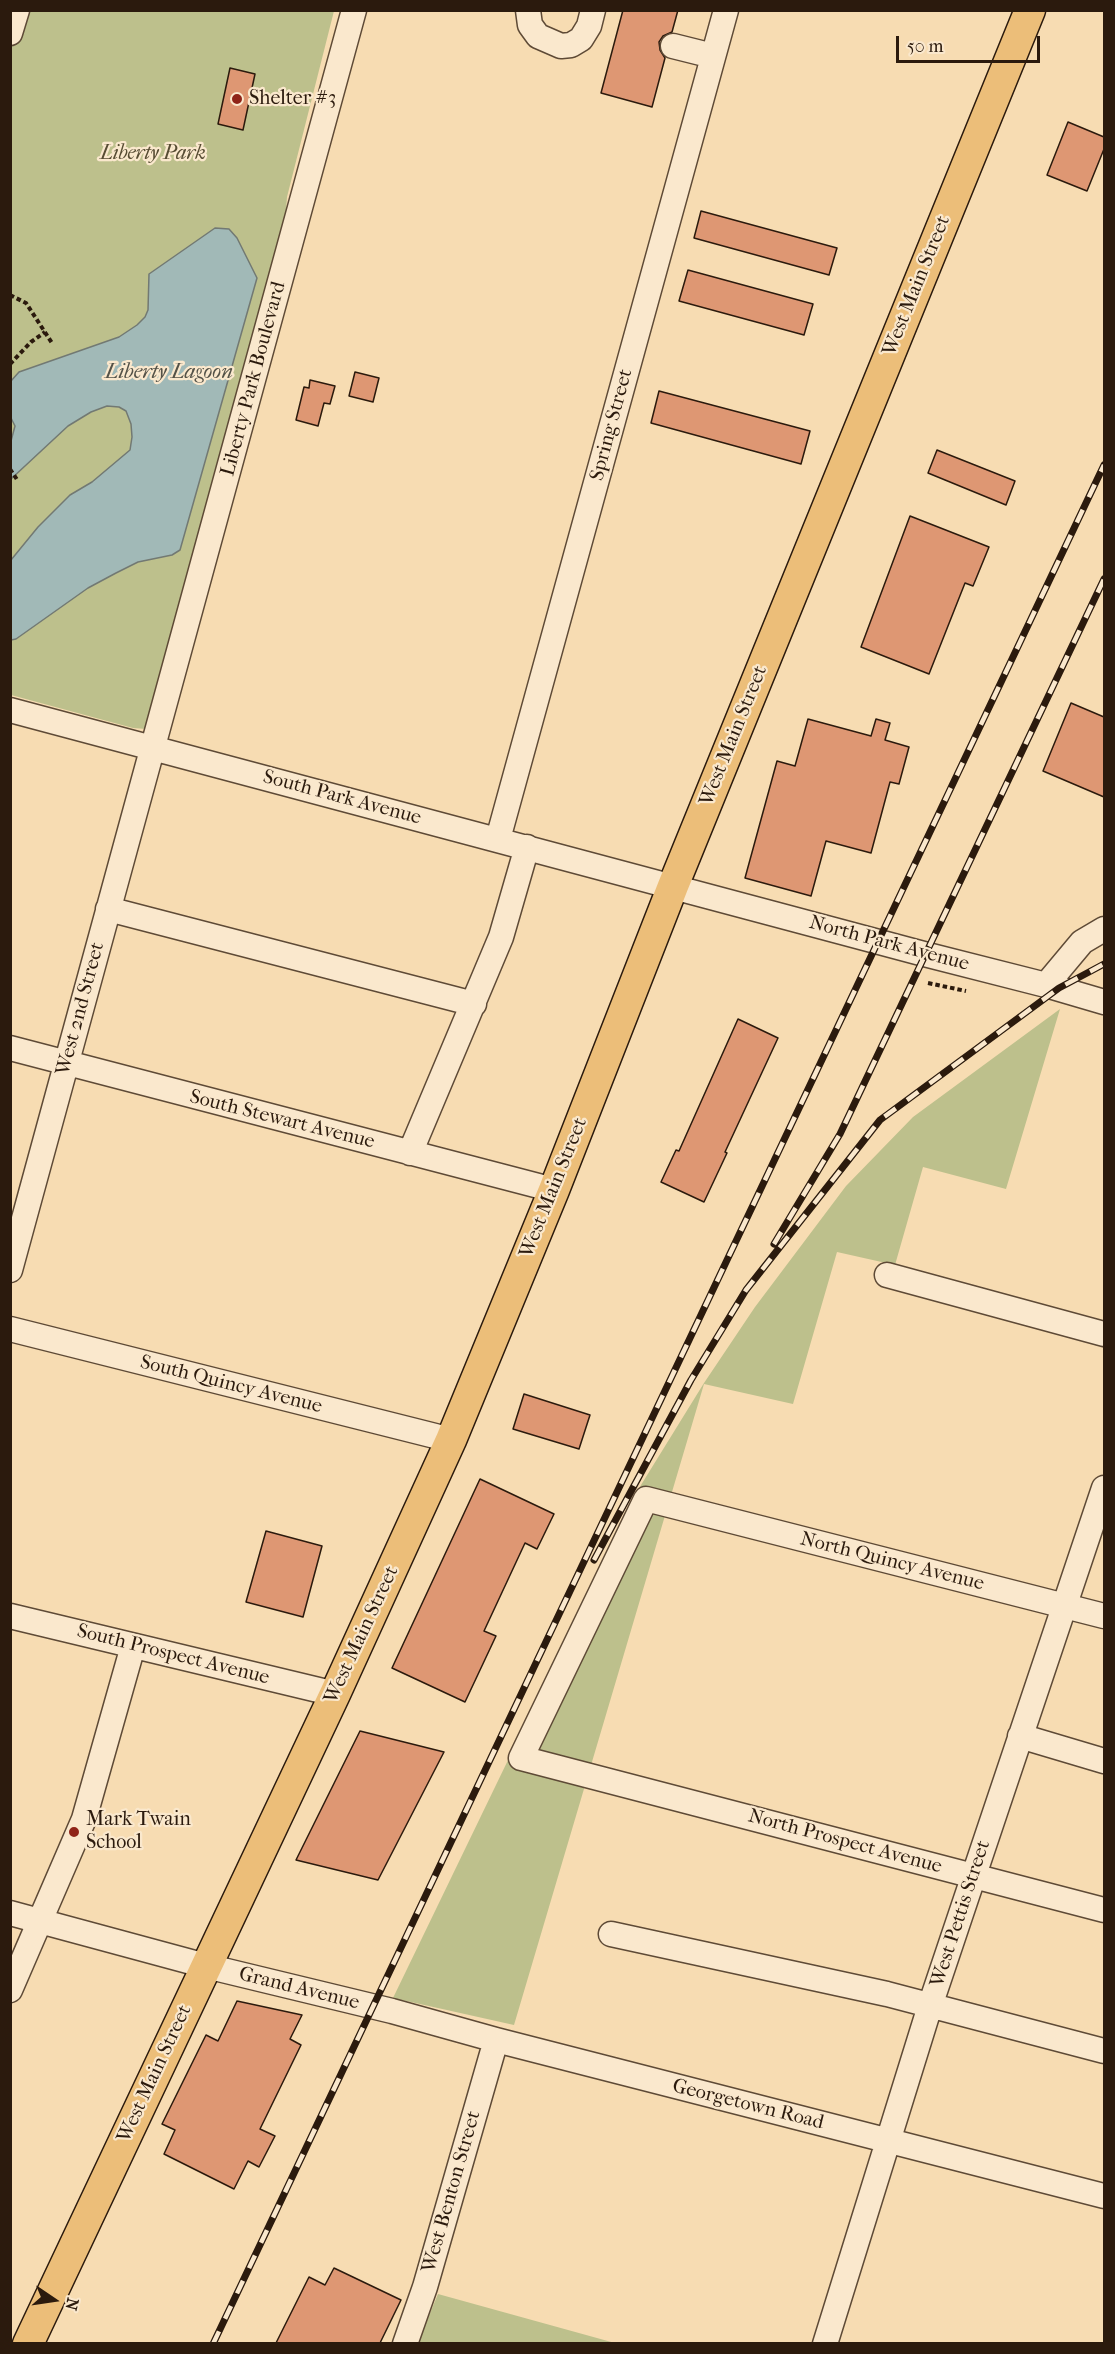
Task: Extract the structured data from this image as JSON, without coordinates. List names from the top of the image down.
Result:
{
  "streets": {
    "main road": ["West Main Street"],
    "street": [
      "Liberty Park Boulevard",
      "Spring Street",
      "South Park Avenue",
      "North Park Avenue",
      "West 2nd Street",
      "South Stewart Avenue",
      "South Quincy Avenue",
      "North Quincy Avenue",
      "South Prospect Avenue",
      "North Prospect Avenue",
      "West Pettis Street",
      "Grand Avenue",
      "Georgetown Road",
      "West Benton Street"
    ]
  },
  "crossings": [
    ["West Main Street", "South Park Avenue"],
    ["West Main Street", "North Park Avenue"],
    ["West Main Street", "South Stewart Avenue"],
    ["West Main Street", "South Quincy Avenue"],
    ["West Main Street", "South Prospect Avenue"],
    ["West Main Street", "Grand Avenue"],
    ["Liberty Park Boulevard", "South Park Avenue"],
    ["Liberty Park Boulevard", "West 2nd Street"],
    ["Spring Street", "South Park Avenue"],
    ["South Park Avenue", "North Park Avenue"],
    ["South Park Avenue", "West 2nd Street"],
    ["West 2nd Street", "South Stewart Avenue"],
    ["North Quincy Avenue", "North Prospect Avenue"],
    ["North Quincy Avenue", "West Pettis Street"],
    ["North Prospect Avenue", "West Pettis Street"],
    ["West Pettis Street", "Georgetown Road"],
    ["Grand Avenue", "Georgetown Road"],
    ["Georgetown Road", "West Benton Street"]
  ],
  "water": ["Liberty Lagoon"],
  "parks": ["Liberty Park"],
  "places": ["Shelter #3", "Mark Twain School"],
  "scale_bar": "50 m",
  "north": "right"
}
